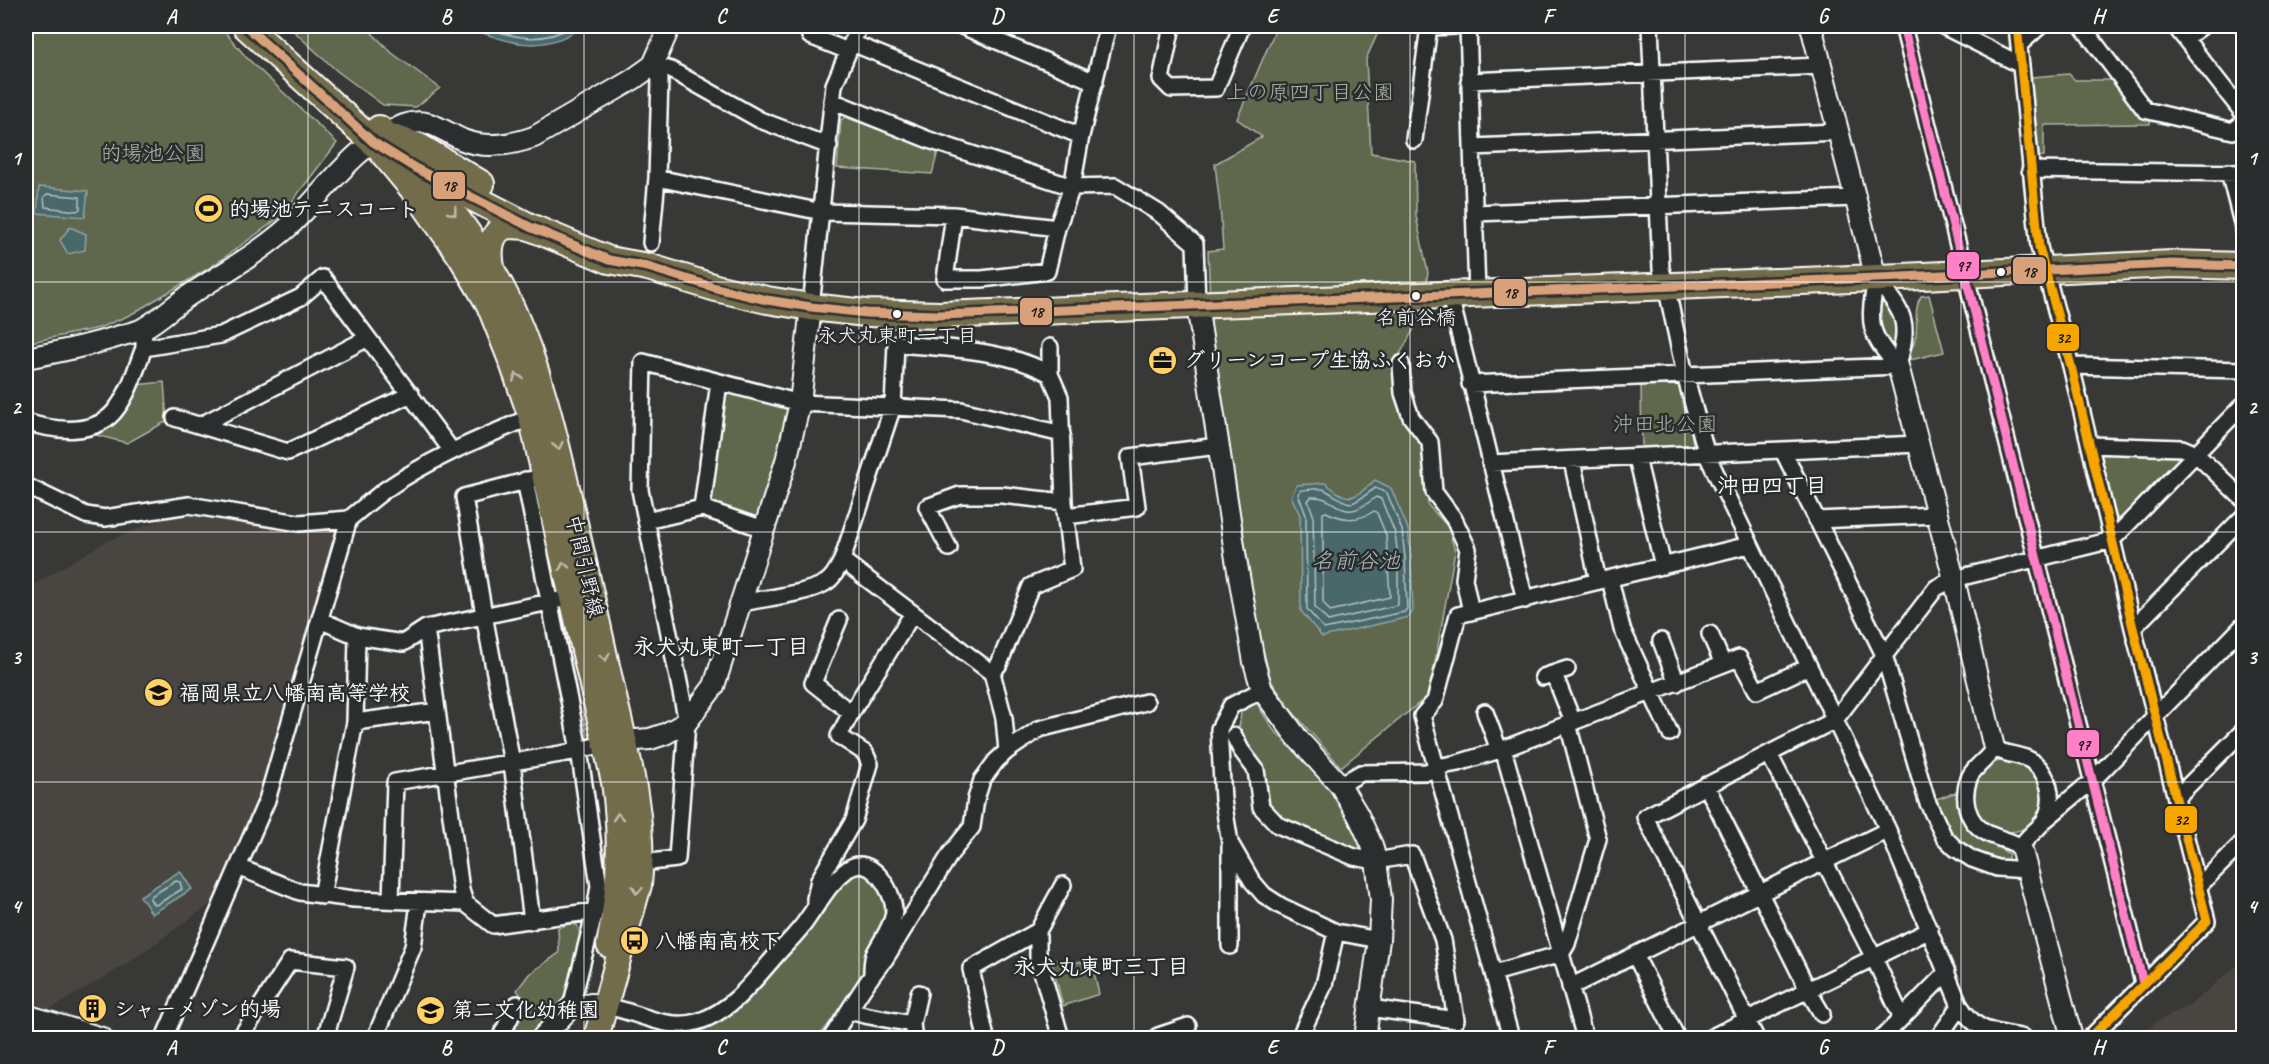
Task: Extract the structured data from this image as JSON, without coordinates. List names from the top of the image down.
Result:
{
  "streets": {
    "main road": ["中間引野線"]
  },
  "districts": ["沖田四丁目", "永犬丸東町一丁目", "永犬丸東町三丁目"],
  "water": ["名前谷池"],
  "parks": ["上の原四丁目公園", "的場池公園", "沖田北公園"],
  "places": {
    "sports": ["的場池テニスコート"],
    "other": ["名前谷橋", "永犬丸東町一丁目"],
    "office": ["グリーンコープ生協ふくおか"],
    "school or university": ["福岡県立八幡南高等学校", "第二文化幼稚園"],
    "bus stop": ["八幡南高校下"],
    "building": ["シャーメゾン的場"]
  },
  "lines": ["transit line 18", "transit line 97", "transit line 32"],
  "grid": {
    "columns": [
      "A",
      "B",
      "C",
      "D",
      "E",
      "F",
      "G",
      "H"
    ],
    "rows": [
      "1",
      "2",
      "3",
      "4"
    ]
  }
}
